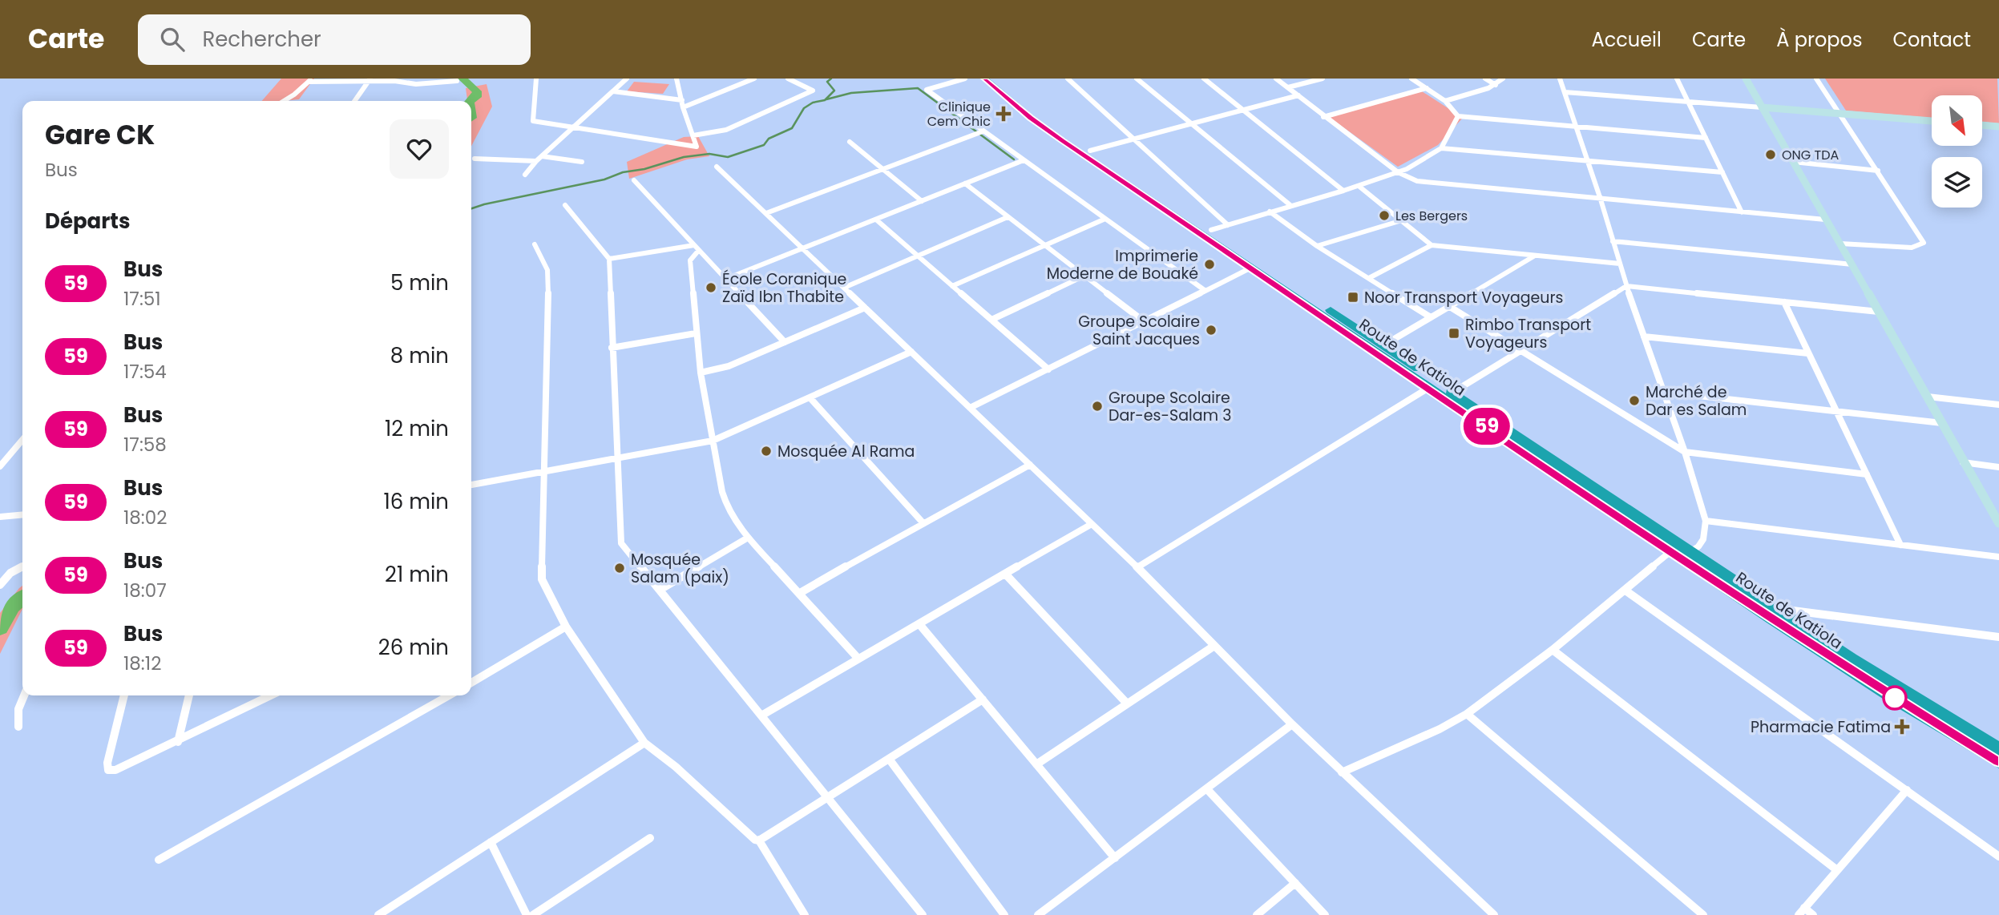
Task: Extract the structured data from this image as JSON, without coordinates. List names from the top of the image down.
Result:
{
  "streets": {
    "highway": ["Route de Katiola"]
  },
  "places": {
    "health": ["Clinique Cem Chic", "Pharmacie Fatima"],
    "other": [
      "ONG TDA",
      "Les Bergers",
      "Imprimerie Moderne de Bouaké",
      "École Coranique Zaïd Ibn Thabite",
      "Groupe Scolaire Saint Jacques",
      "Marché de Dar es Salam",
      "Groupe Scolaire Dar-es-Salam 3",
      "Mosquée Al Rama",
      "Mosquée Salam (paix)"
    ],
    "transit": ["Noor Transport Voyageurs", "Rimbo Transport Voyageurs"]
  },
  "lines": ["bus line 59"],
  "north": "bottom right",
  "page": {
    "header": "Carte",
    "search": "Rechercher",
    "nav": [
      "Accueil",
      "Carte",
      "À propos",
      "Contact"
    ],
    "on_map": "59",
    "heading": [
      ["Gare CK", "Bus"],
      "Départs"
    ],
    "list": [
      {
        "mark": "59",
        "name": "Bus",
        "note": "17:51",
        "value": "5 min"
      },
      {
        "mark": "59",
        "name": "Bus",
        "note": "17:54",
        "value": "8 min"
      },
      {
        "mark": "59",
        "name": "Bus",
        "note": "17:58",
        "value": "12 min"
      },
      {
        "mark": "59",
        "name": "Bus",
        "note": "18:02",
        "value": "16 min"
      },
      {
        "mark": "59",
        "name": "Bus",
        "note": "18:07",
        "value": "21 min"
      },
      {
        "mark": "59",
        "name": "Bus",
        "note": "18:12",
        "value": "26 min"
      }
    ]
  }
}
